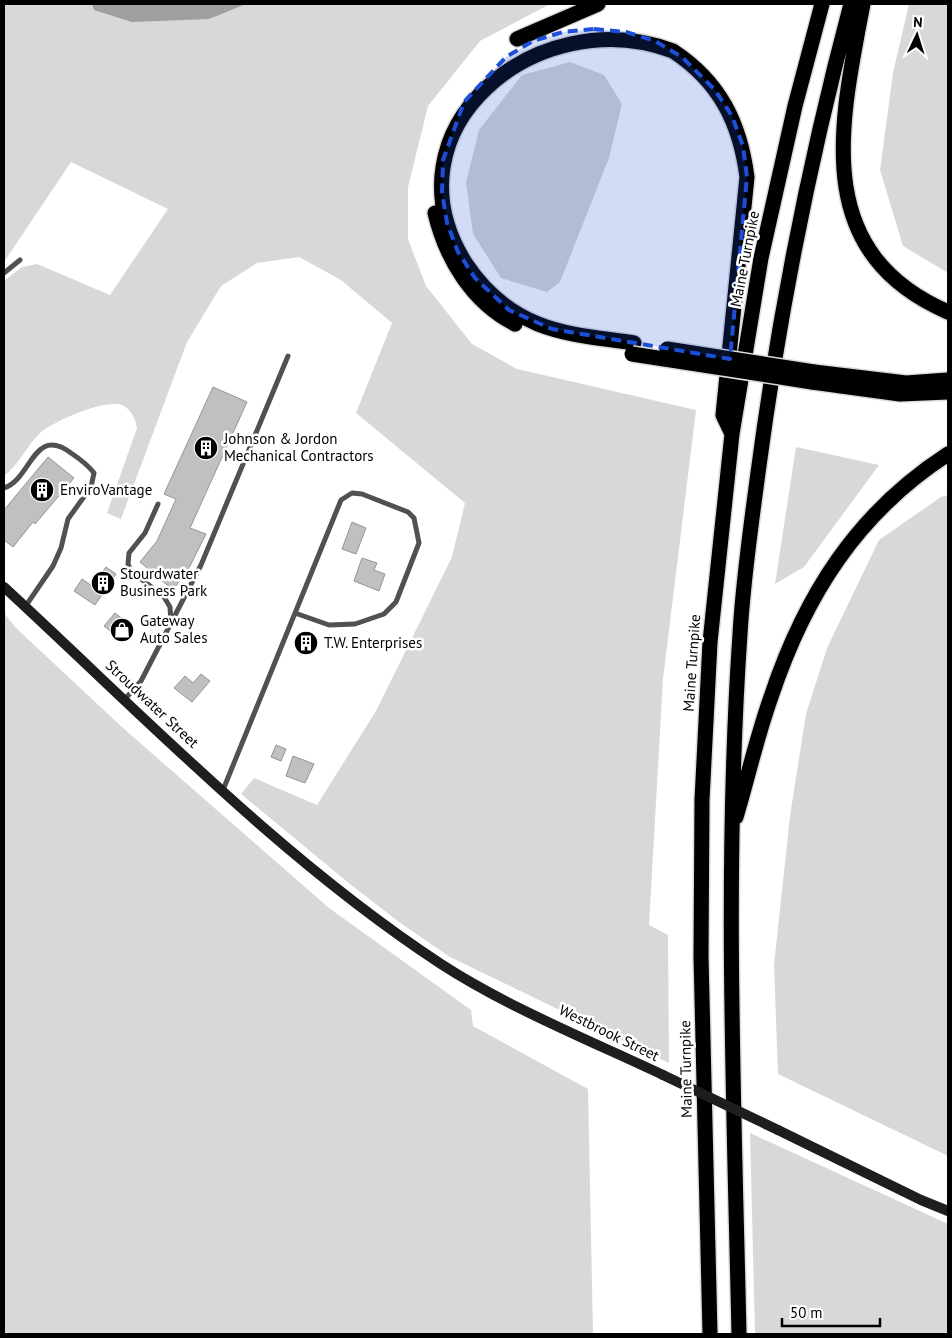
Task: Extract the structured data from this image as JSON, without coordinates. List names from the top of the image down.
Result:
{
  "streets": {
    "highway": ["Maine Turnpike"],
    "main road": ["Stroudwater Street", "Westbrook Street"]
  },
  "crossings": [
    ["Stroudwater Street", "Westbrook Street"]
  ],
  "places": {
    "building": [
      "Johnson & Jordon Mechanical Contractors",
      "EnviroVantage",
      "Stourdwater Business Park",
      "T.W. Enterprises"
    ],
    "shop": ["Gateway Auto Sales"]
  },
  "scale_bar": "50 m",
  "north": "top"
}
